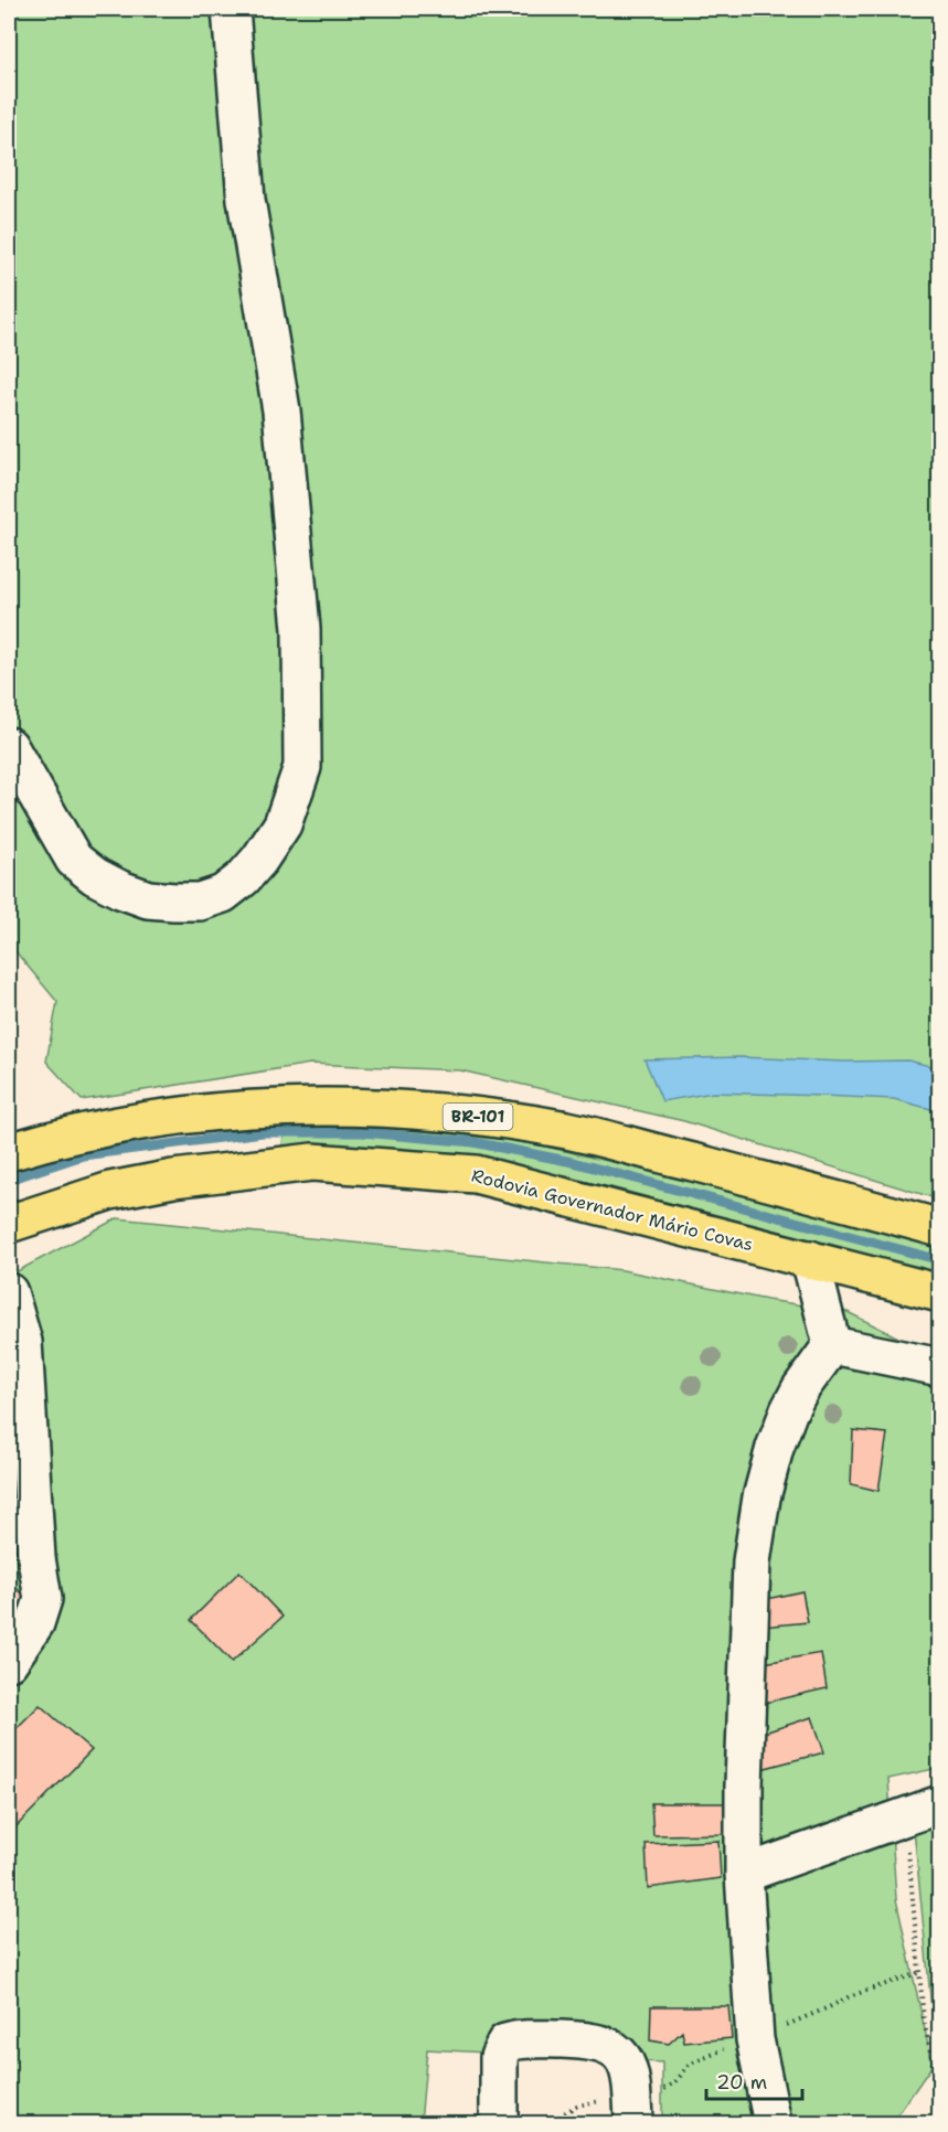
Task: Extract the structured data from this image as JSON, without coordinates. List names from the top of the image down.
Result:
{
  "streets": {
    "highway": ["BR-101", "Rodovia Governador Mário Covas"]
  },
  "scale_bar": "20 m"
}
